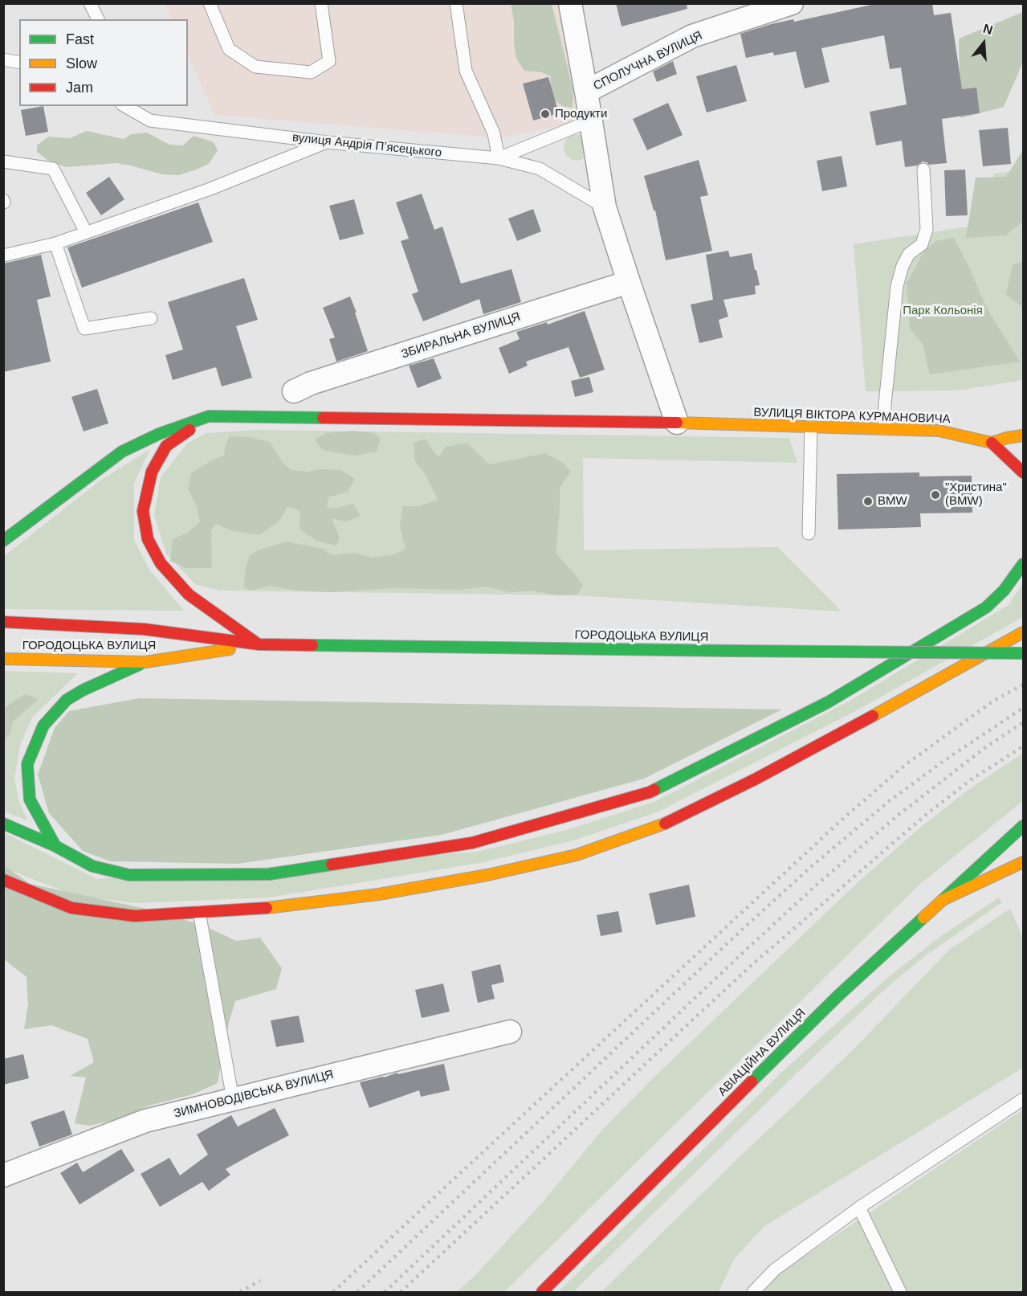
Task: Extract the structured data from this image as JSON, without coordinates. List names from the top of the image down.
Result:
{
  "streets": {
    "street": [
      "СПОЛУЧНА ВУЛИЦЯ",
      "ЗБИРАЛЬНА ВУЛИЦЯ",
      "ВУЛИЦЯ ВІКТОРА КУРМАНОВИЧА",
      "ГОРОДОЦЬКА ВУЛИЦЯ",
      "АВІАЦІЙНА ВУЛИЦЯ",
      "ЗИМНОВОДІВСЬКА ВУЛИЦЯ"
    ],
    "lane": ["вулиця Андрія Пʼясецького"]
  },
  "parks": ["Парк Кольонія"],
  "places": ["Продукти", "\"Христина\" (BMW)", "BMW"],
  "legend": ["Fast", "Slow", "Jam"],
  "north": "top"
}
